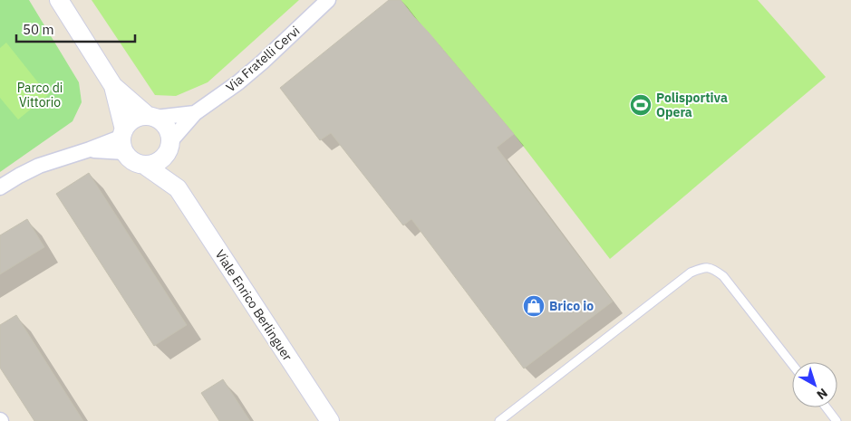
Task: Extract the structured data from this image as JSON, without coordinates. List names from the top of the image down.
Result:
{
  "streets": {
    "street": ["Via Fratelli Cervi", "Viale Enrico Berlinguer"]
  },
  "crossings": [
    ["Via Fratelli Cervi", "Viale Enrico Berlinguer"]
  ],
  "parks": ["Parco di Vittorio"],
  "places": {
    "sports": ["Polisportiva Opera"],
    "shop": ["Brico io"]
  },
  "scale_bar": "50 m",
  "north": "bottom right"
}
